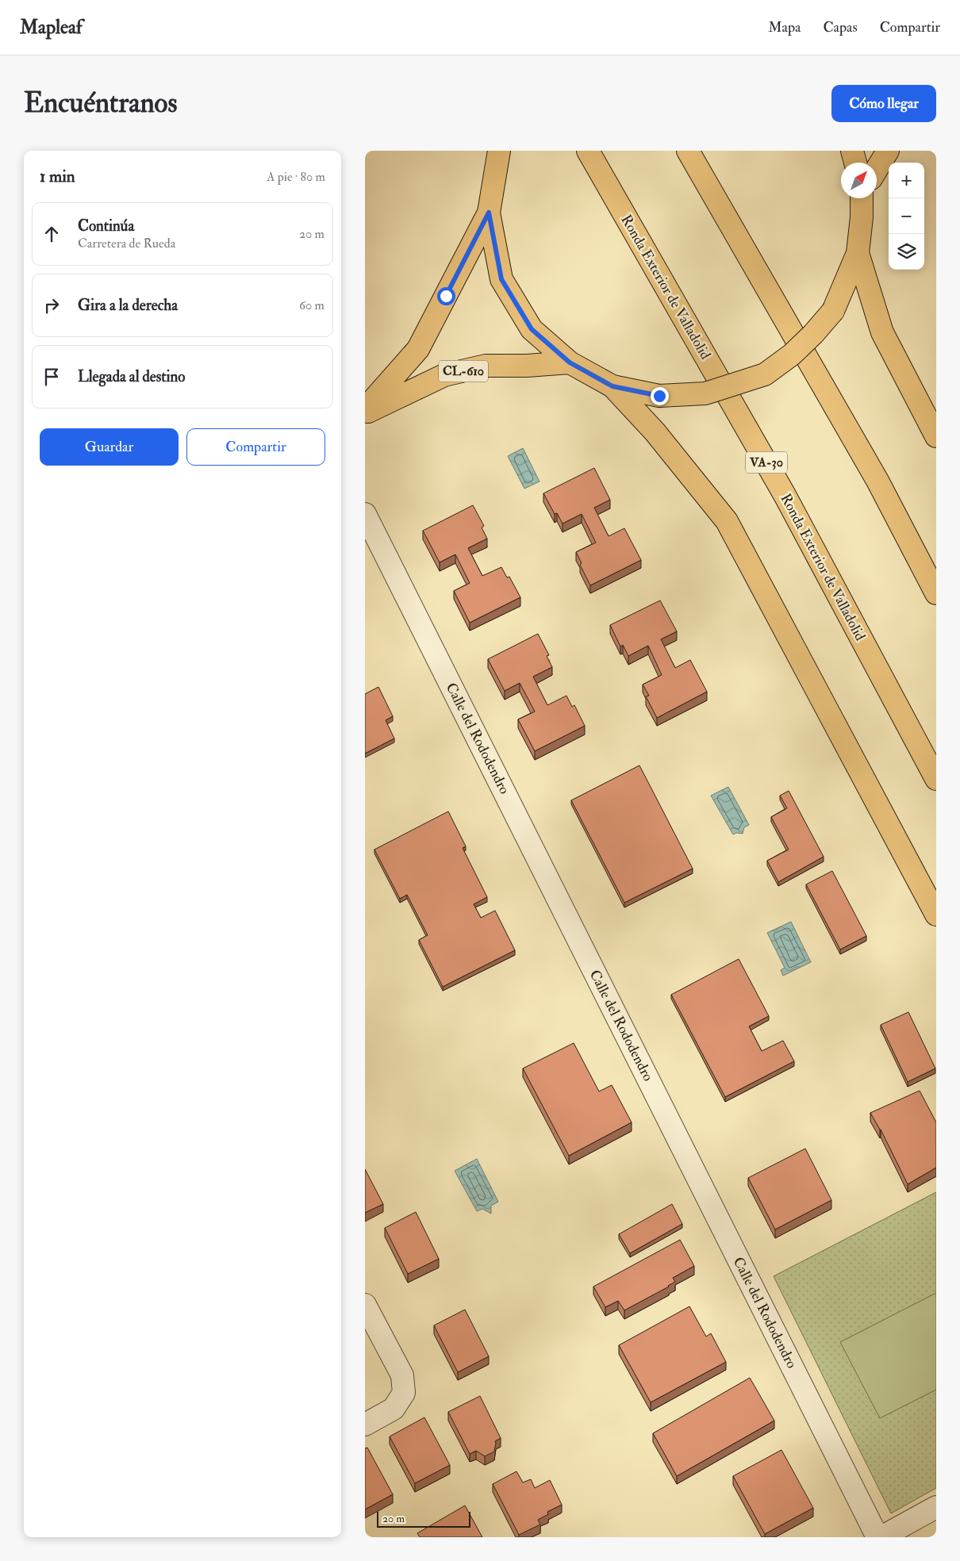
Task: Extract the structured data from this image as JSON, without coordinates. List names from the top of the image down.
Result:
{
  "streets": {
    "main road": ["Ronda Exterior de Valladolid", "CL-610", "VA-30"],
    "street": ["Calle del Rododendro"]
  },
  "scale_bar": "20 m",
  "north": "top right",
  "page": {
    "header": "Mapleaf",
    "nav": ["Mapa", "Capas", "Compartir"],
    "buttons": [
      "Cómo llegar",
      ["Guardar", "Compartir"]
    ],
    "title": "Encuéntranos",
    "heading": ["1 min", "A pie · 80 m"],
    "map_buttons": ["+", "−"],
    "list": [
      ["Continúa", "Carretera de Rueda", "20 m"],
      ["Gira a la derecha", "60 m"],
      "Llegada al destino"
    ],
    "scale": "20 m"
  }
}
